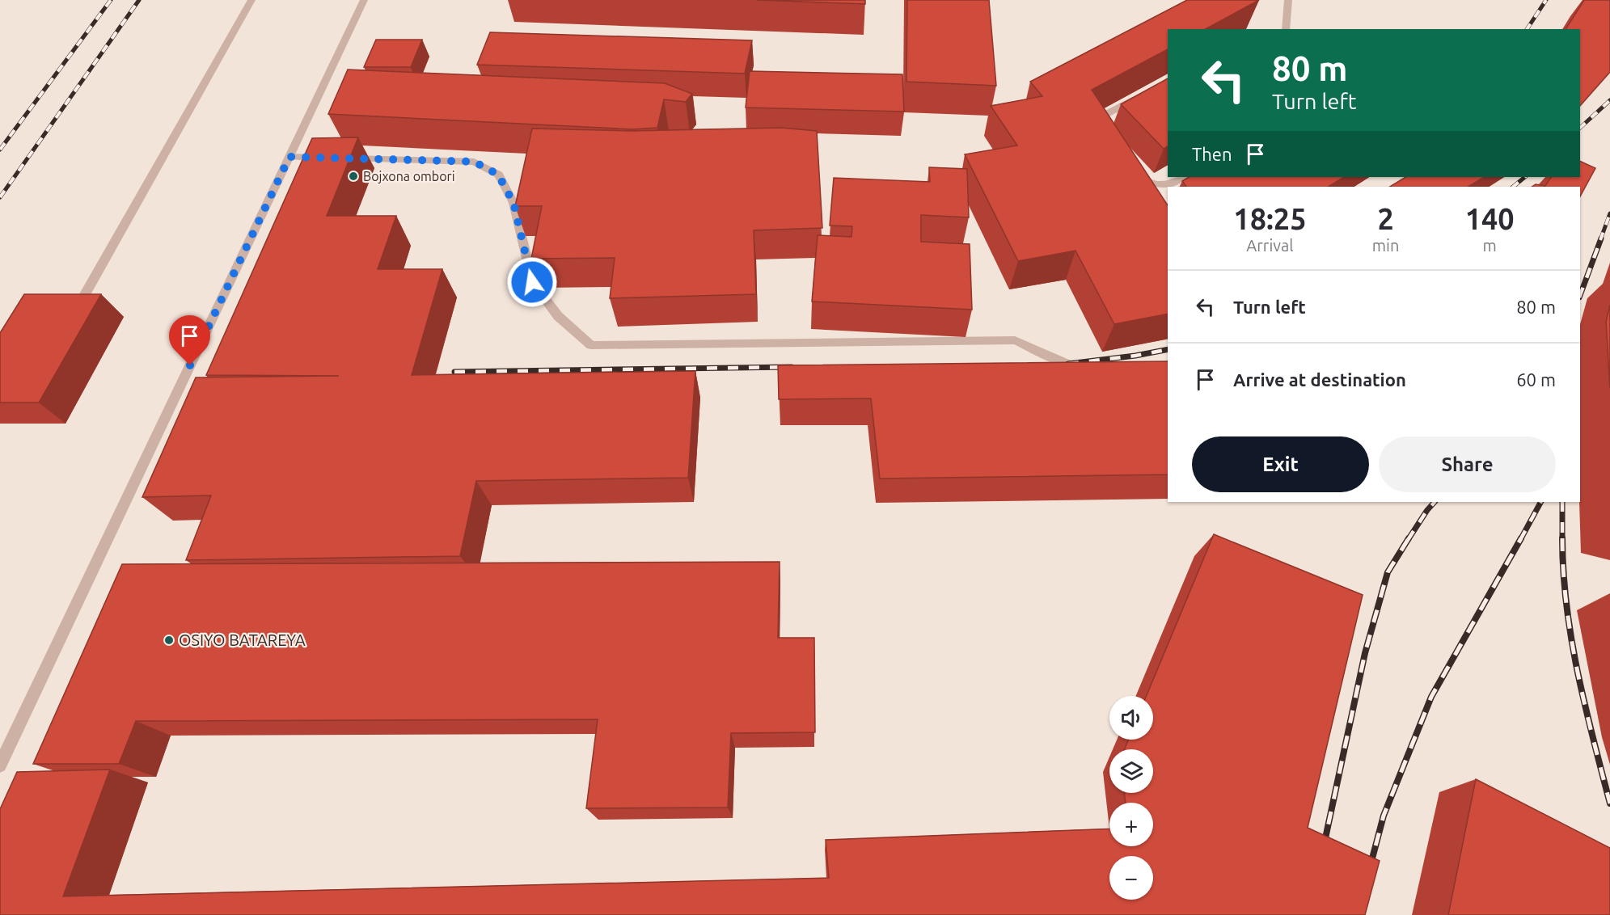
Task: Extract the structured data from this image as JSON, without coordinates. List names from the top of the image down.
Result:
{
  "places": ["Bojxona ombori", "OSIYO BATAREYA"],
  "page": {
    "turn": ["80 m", "Turn left"],
    "then": "Then",
    "eta": [
      "18:25",
      "Arrival",
      "2",
      "min",
      "140",
      "m"
    ],
    "list": [
      {
        "name": "Turn left",
        "value": "80 m"
      },
      {
        "name": "Arrive at destination",
        "value": "60 m"
      }
    ],
    "buttons": ["Exit", "Share"],
    "map_buttons": ["+", "−"]
  }
}
